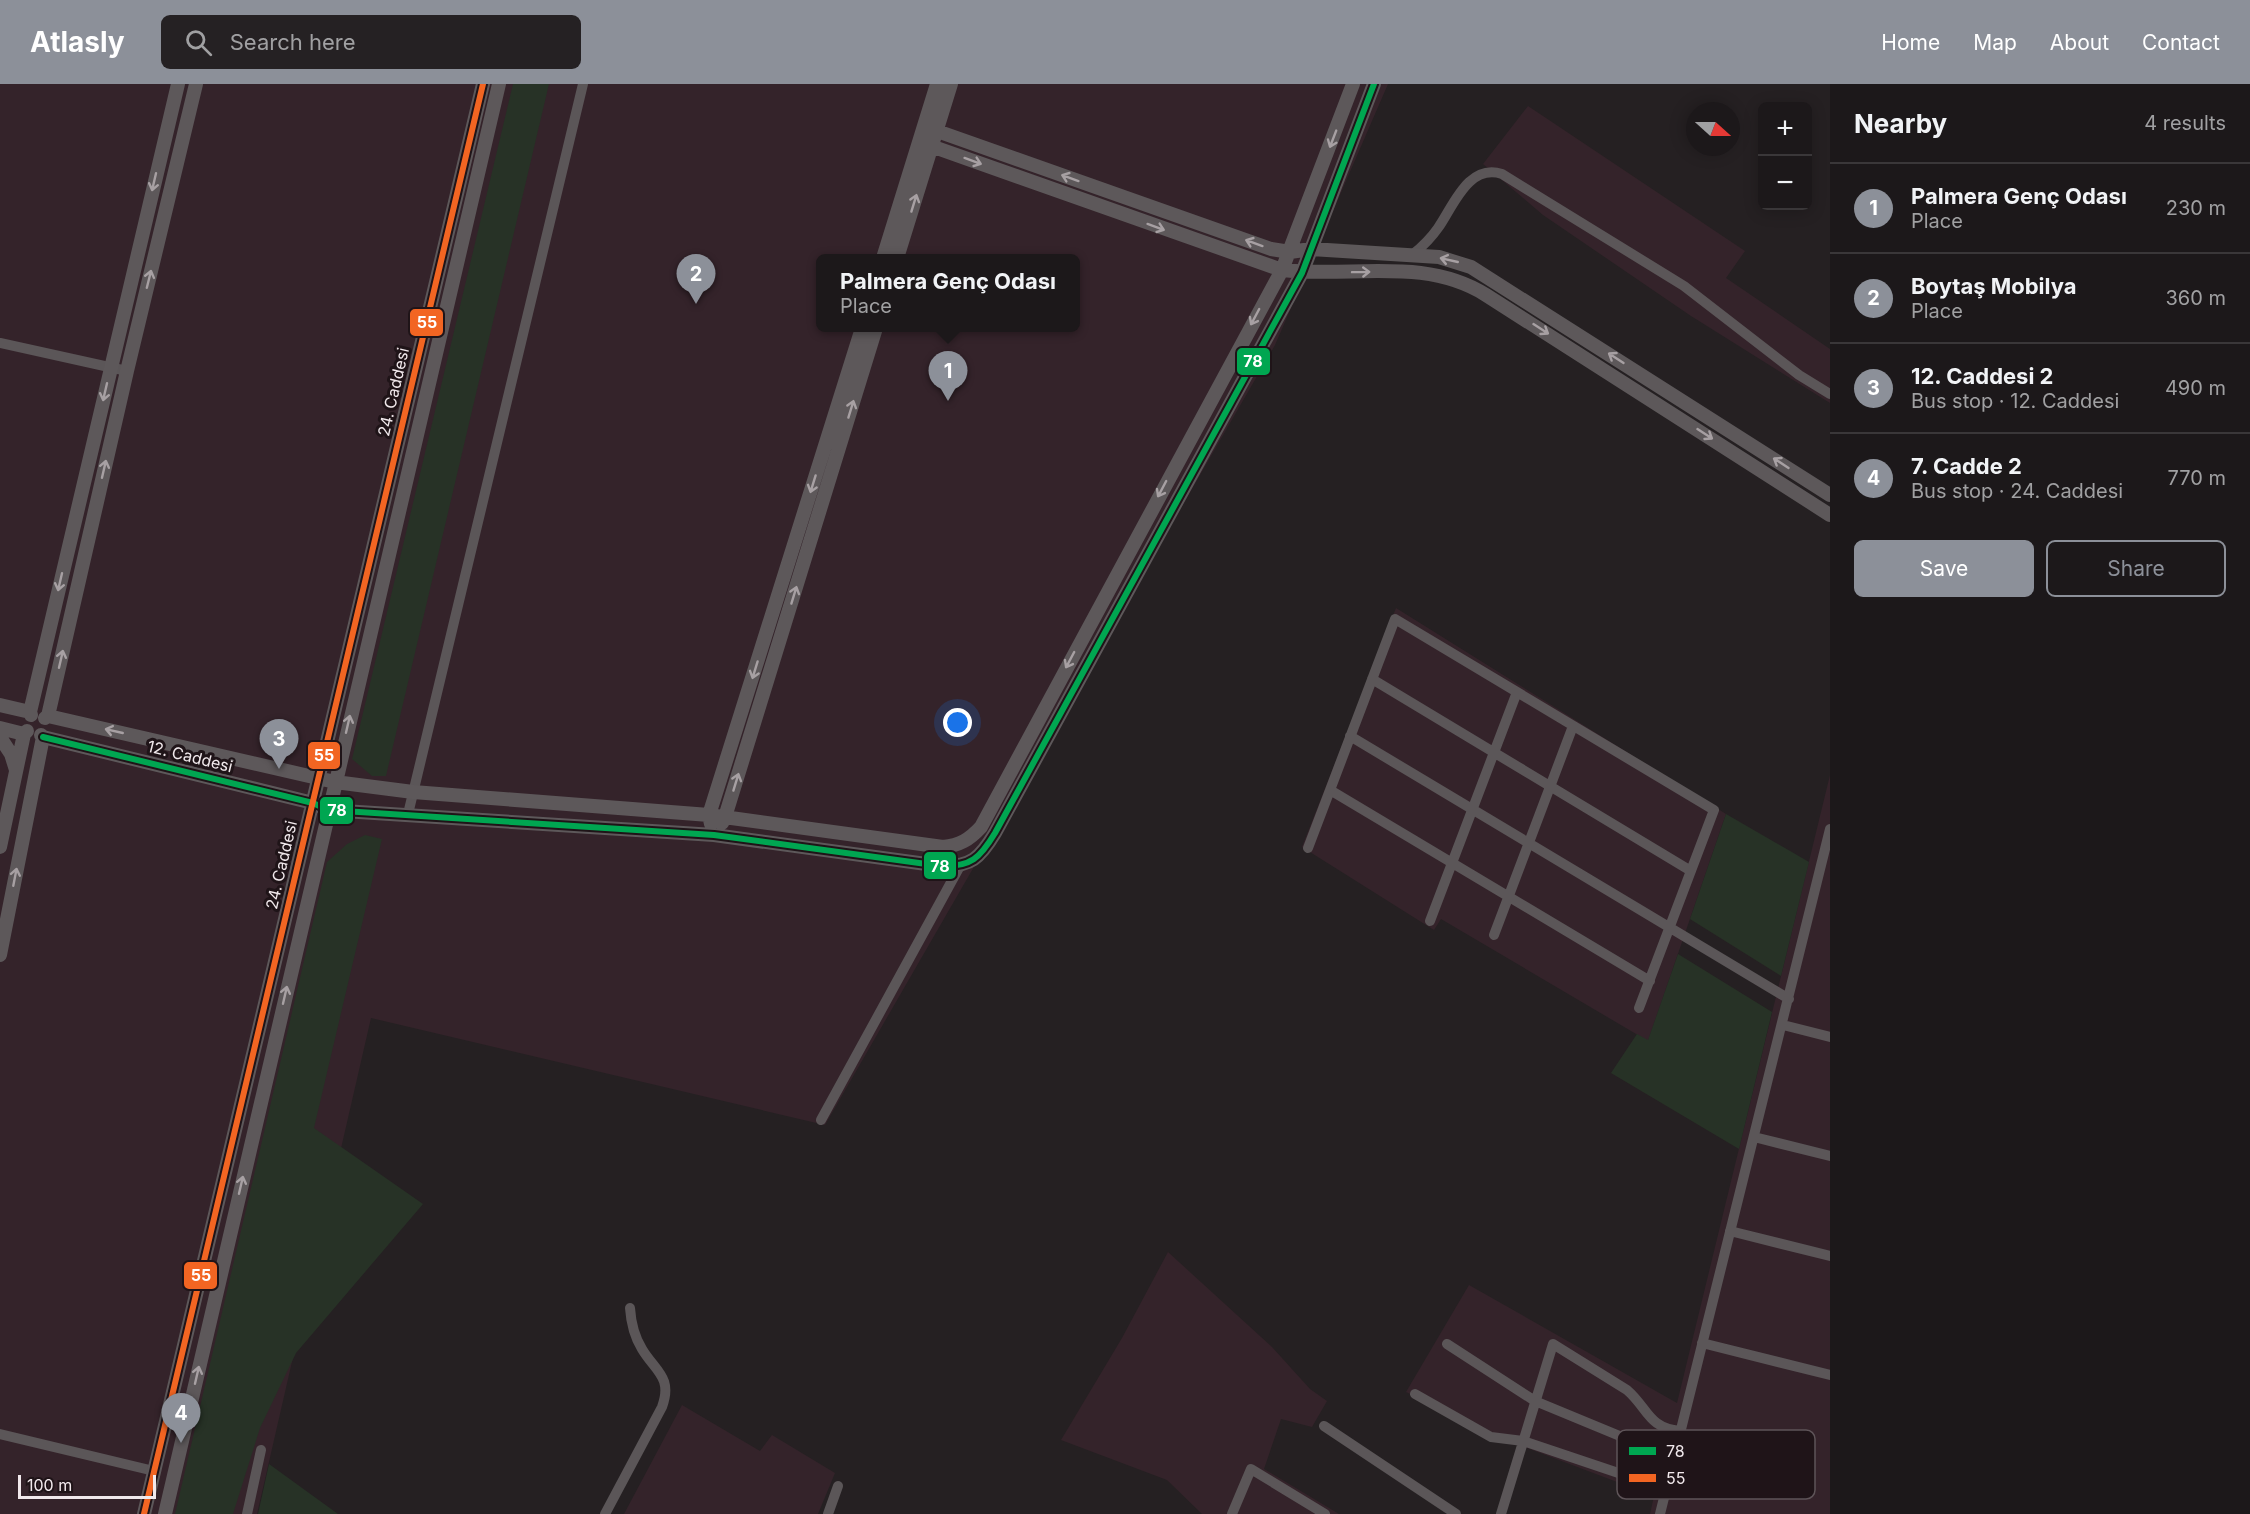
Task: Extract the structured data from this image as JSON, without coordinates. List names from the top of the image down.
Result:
{
  "streets": {
    "street": ["24. Caddesi", "12. Caddesi"]
  },
  "crossings": [
    ["24. Caddesi", "12. Caddesi"]
  ],
  "lines": ["transit line 78", "transit line 55"],
  "legend": ["78", "55"],
  "scale_bar": "100 m",
  "north": "right",
  "page": {
    "header": "Atlasly",
    "search": "Search here",
    "nav": [
      "Home",
      "Map",
      "About",
      "Contact"
    ],
    "heading": ["Nearby", "4 results"],
    "map_buttons": ["+", "−"],
    "list": [
      {
        "mark": "1",
        "name": "Palmera Genç Odası",
        "note": "Place",
        "value": "230 m"
      },
      {
        "mark": "2",
        "name": "Boytaş Mobilya",
        "note": "Place",
        "value": "360 m"
      },
      {
        "mark": "3",
        "name": "12. Caddesi 2",
        "note": "Bus stop · 12. Caddesi",
        "value": "490 m"
      },
      {
        "mark": "4",
        "name": "7. Cadde 2",
        "note": "Bus stop · 24. Caddesi",
        "value": "770 m"
      }
    ],
    "popup": ["Palmera Genç Odası", "Place"],
    "pins": [
      "2",
      "1",
      "3",
      "4"
    ],
    "buttons": ["Save", "Share"],
    "scale": "100 m"
  }
}
